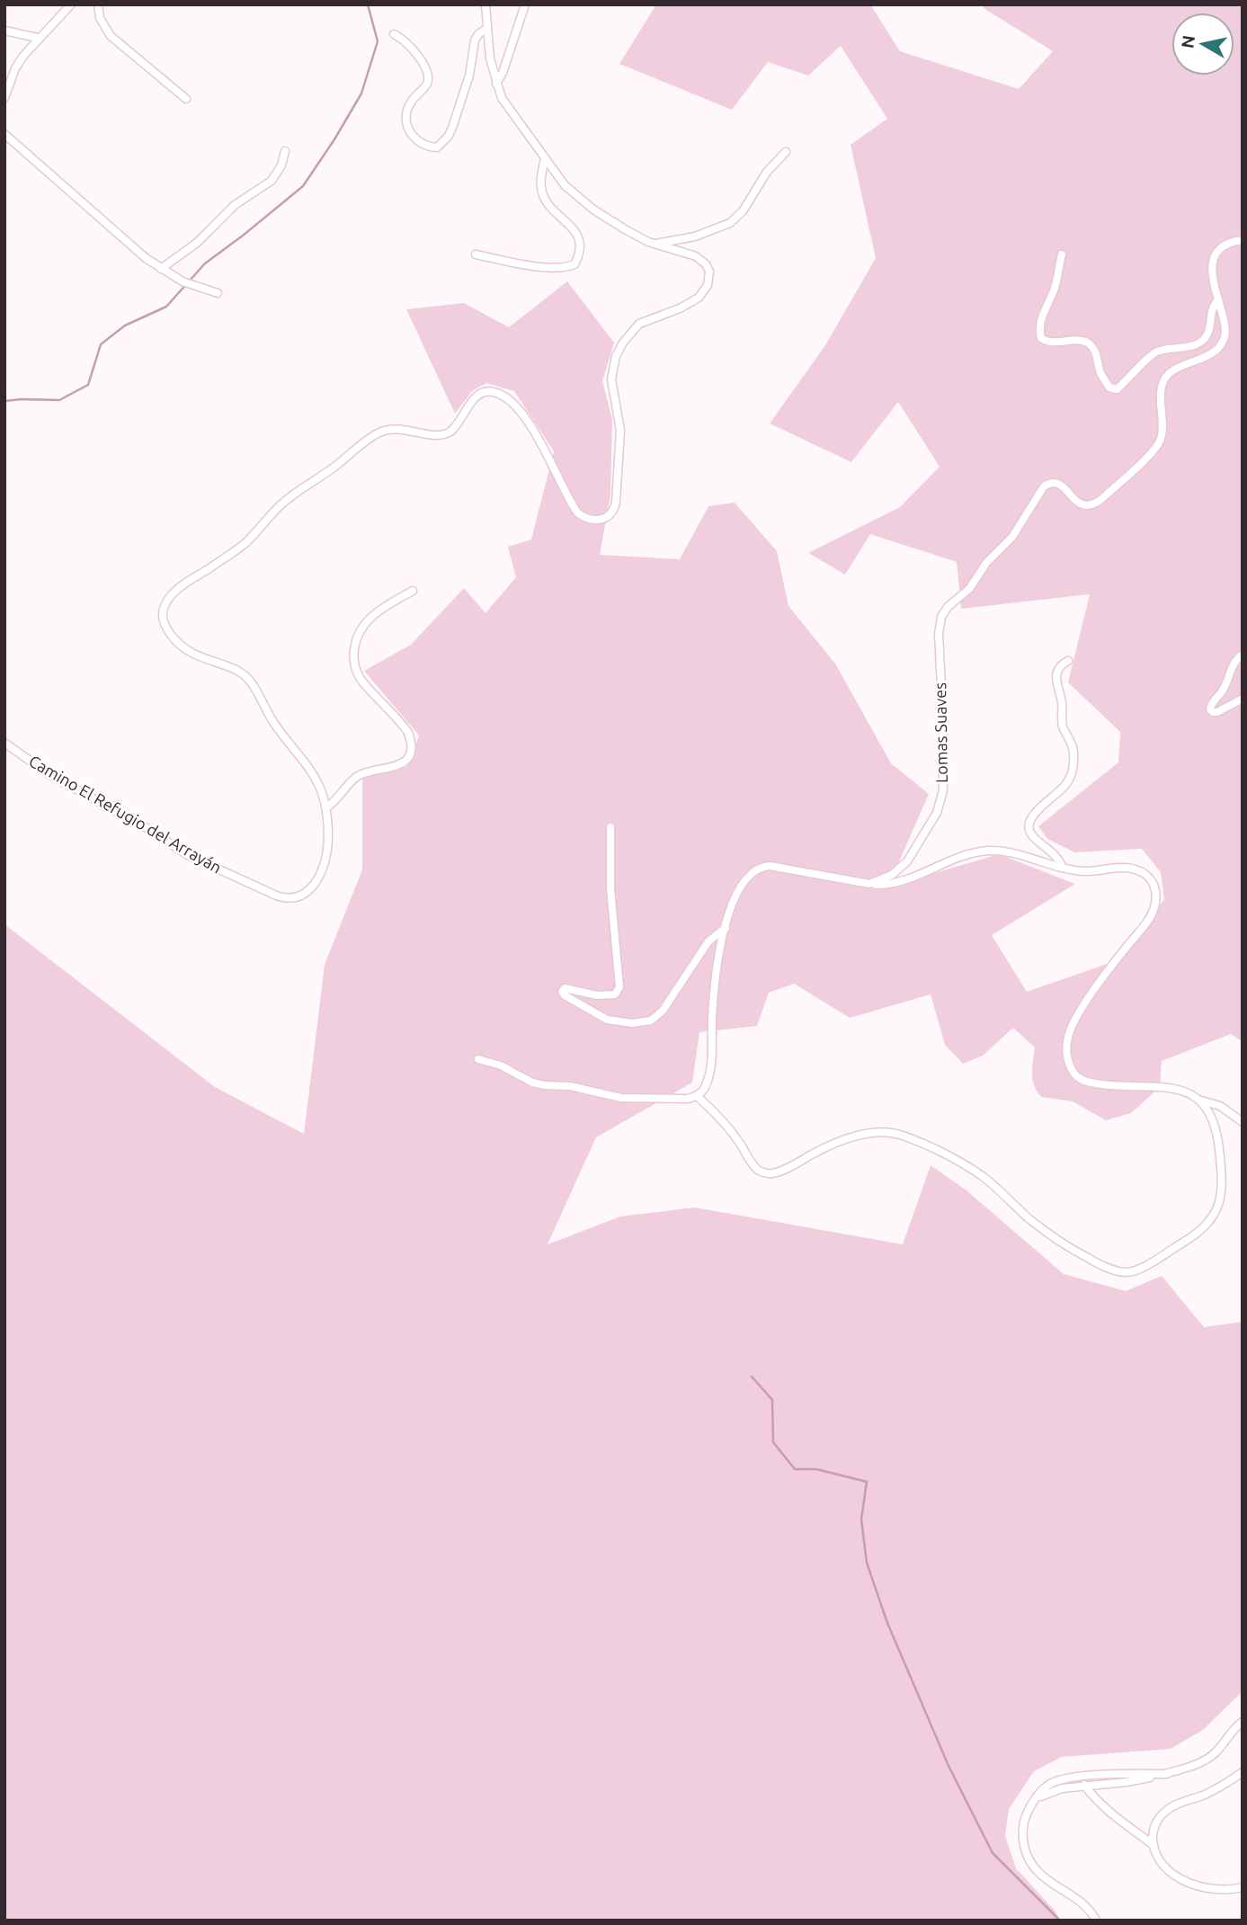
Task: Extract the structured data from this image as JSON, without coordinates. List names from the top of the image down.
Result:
{
  "streets": {
    "street": ["Lomas Suaves", "Camino El Refugio del Arrayán"]
  },
  "north": "left"
}
